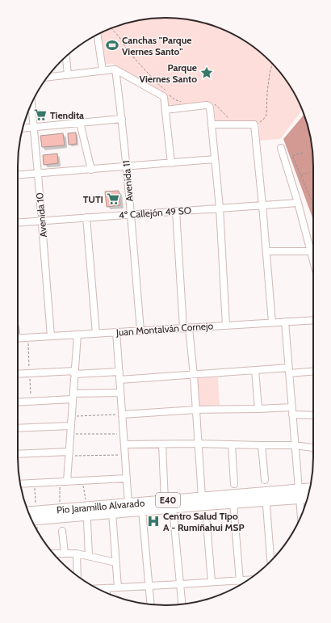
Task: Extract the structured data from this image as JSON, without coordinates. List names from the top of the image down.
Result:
{
  "streets": {
    "highway": ["E40", "Pío Jaramillo Alvarado"],
    "street": [
      "Avenida 11",
      "4º Callejón 49 SO",
      "Avenida 10",
      "Juan Montalván Cornejo"
    ]
  },
  "crossings": [
    ["Avenida 11", "4º Callejón 49 SO"],
    ["Avenida 11", "Juan Montalván Cornejo"],
    ["4º Callejón 49 SO", "Avenida 10"],
    ["Avenida 10", "Juan Montalván Cornejo"]
  ],
  "places": {
    "sports": ["Canchas \"Parque Viernes Santo\""],
    "place": ["Parque Viernes Santo"],
    "supermarket": ["Tiendita", "TUTI"],
    "hospital": ["Centro Salud Tipo A - Rumiñahui MSP"]
  }
}
